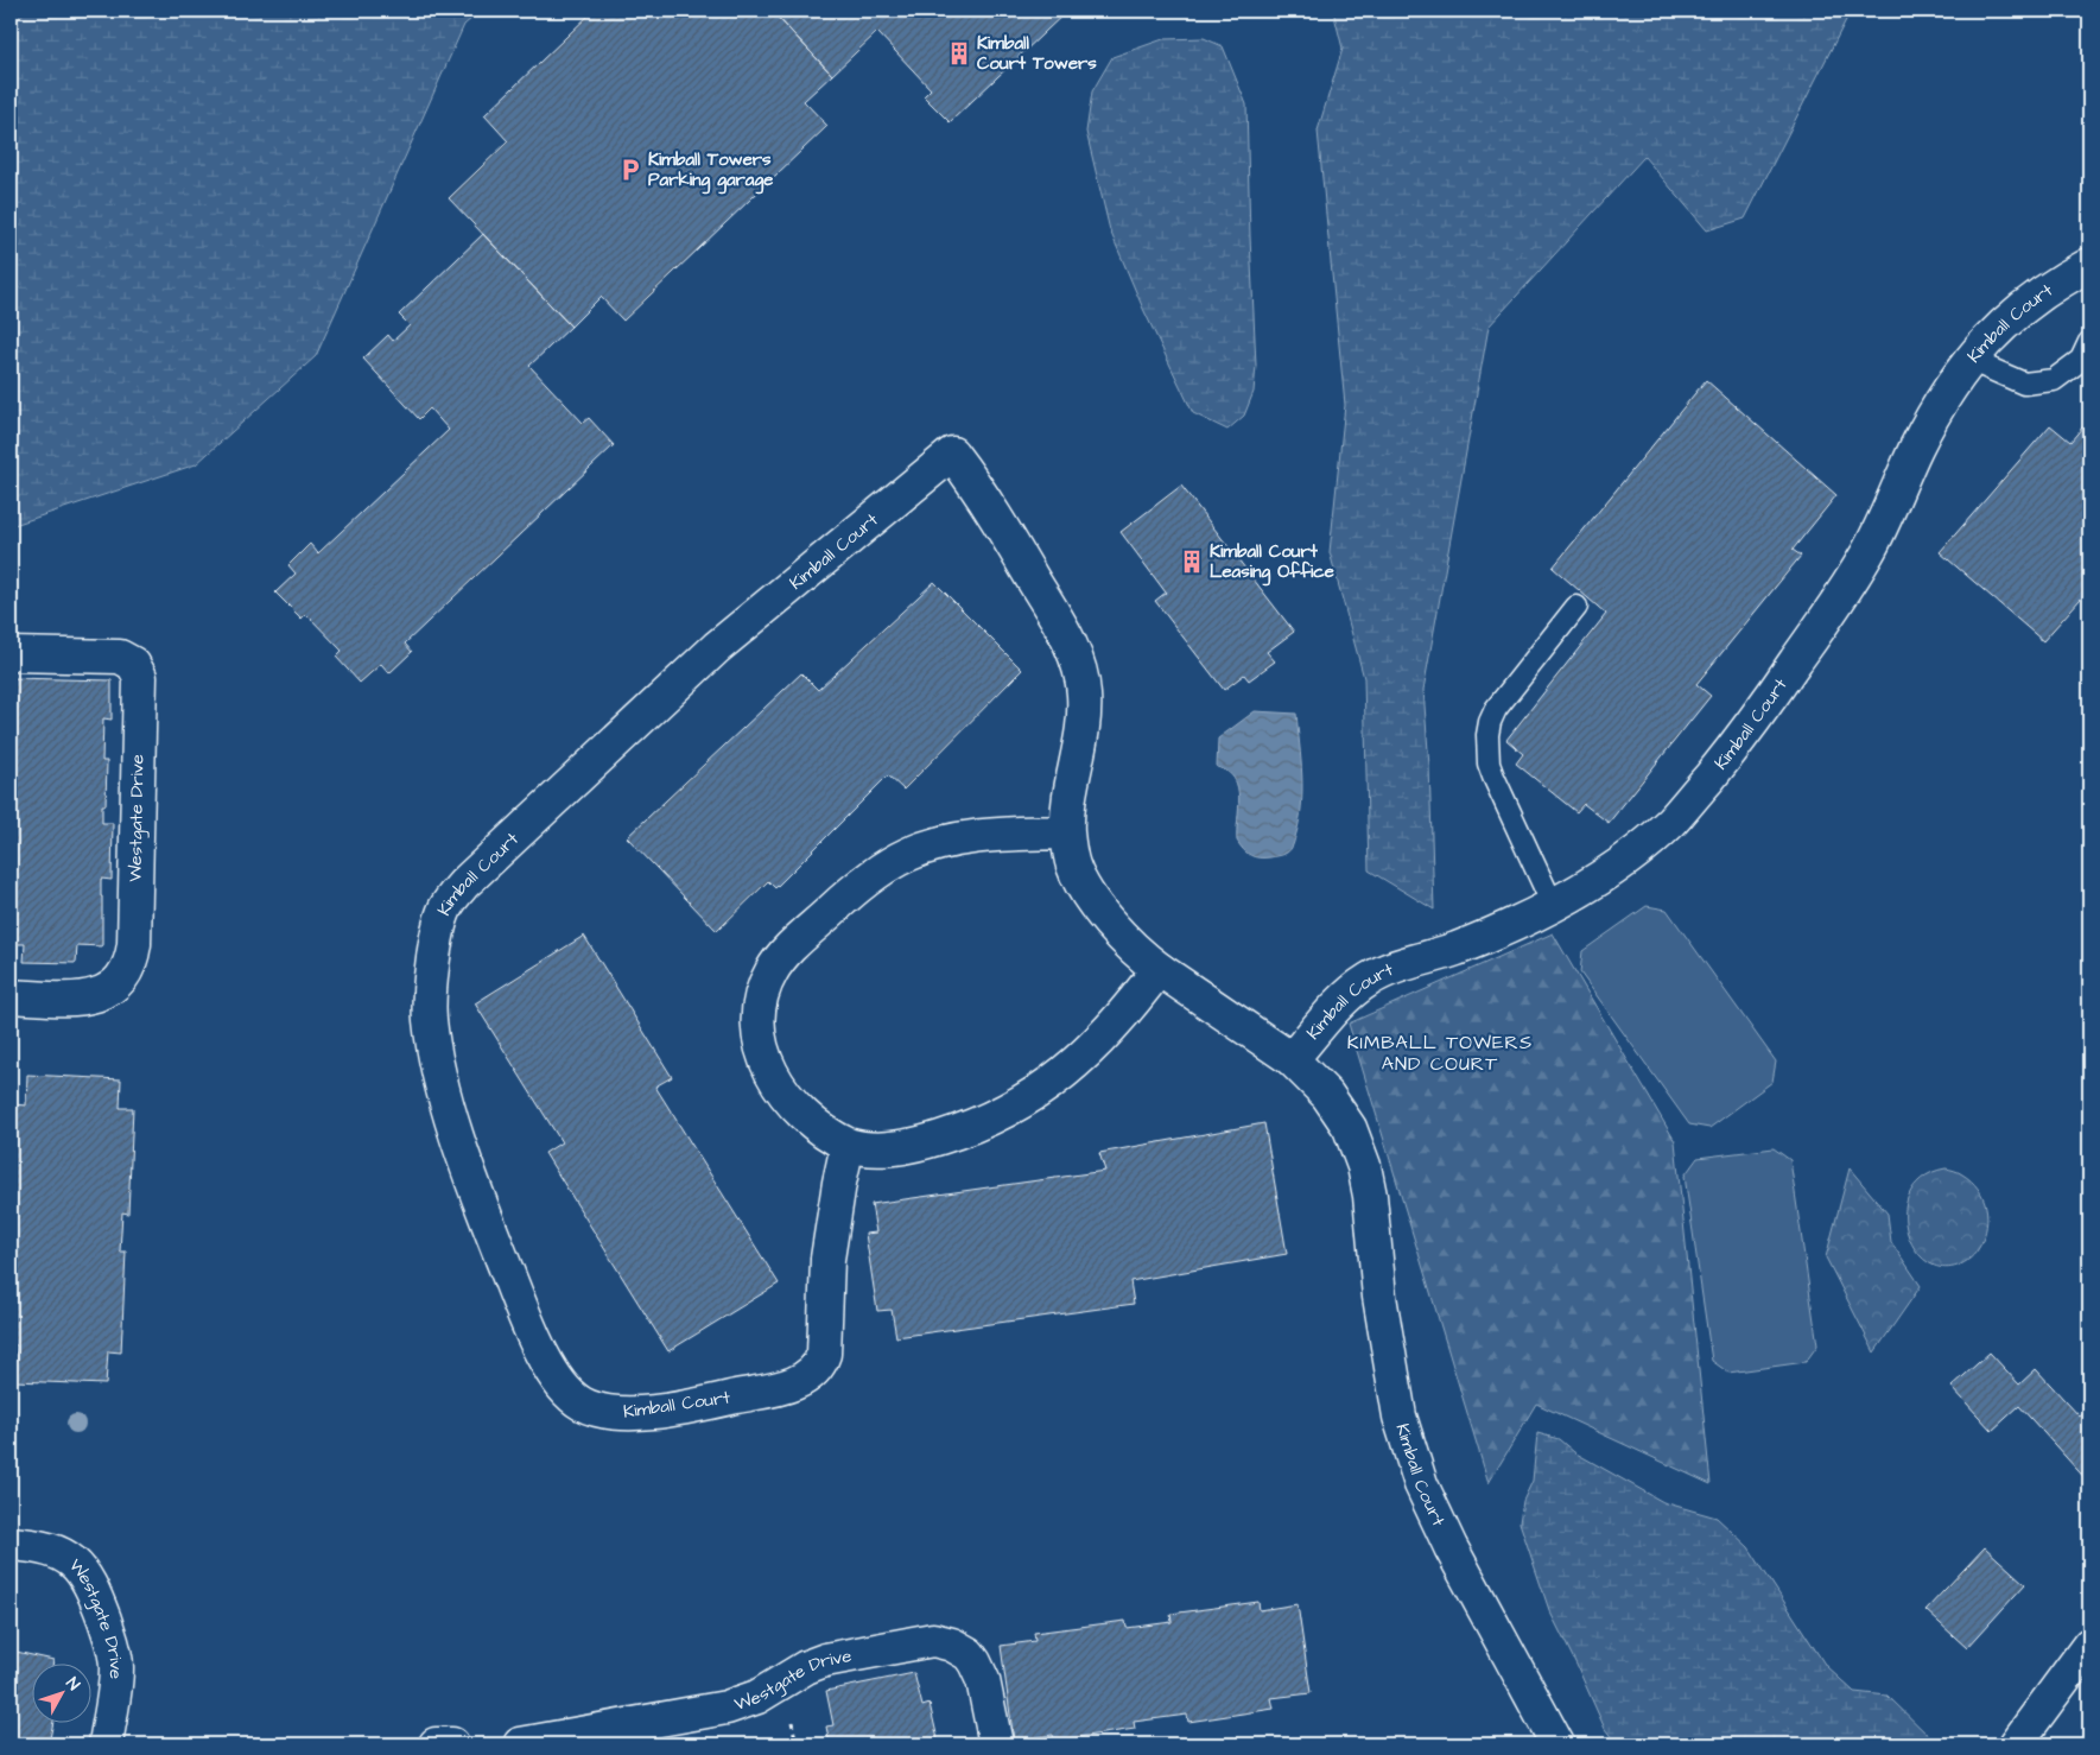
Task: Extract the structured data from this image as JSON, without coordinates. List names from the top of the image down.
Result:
{
  "streets": {
    "street": ["Kimball Court", "Westgate Drive"]
  },
  "districts": ["KIMBALL TOWERS AND COURT"],
  "places": {
    "building": ["Kimball Court Towers", "Kimball Court Leasing Office"],
    "parking": ["Kimball Towers Parking garage"]
  },
  "north": "top right"
}
